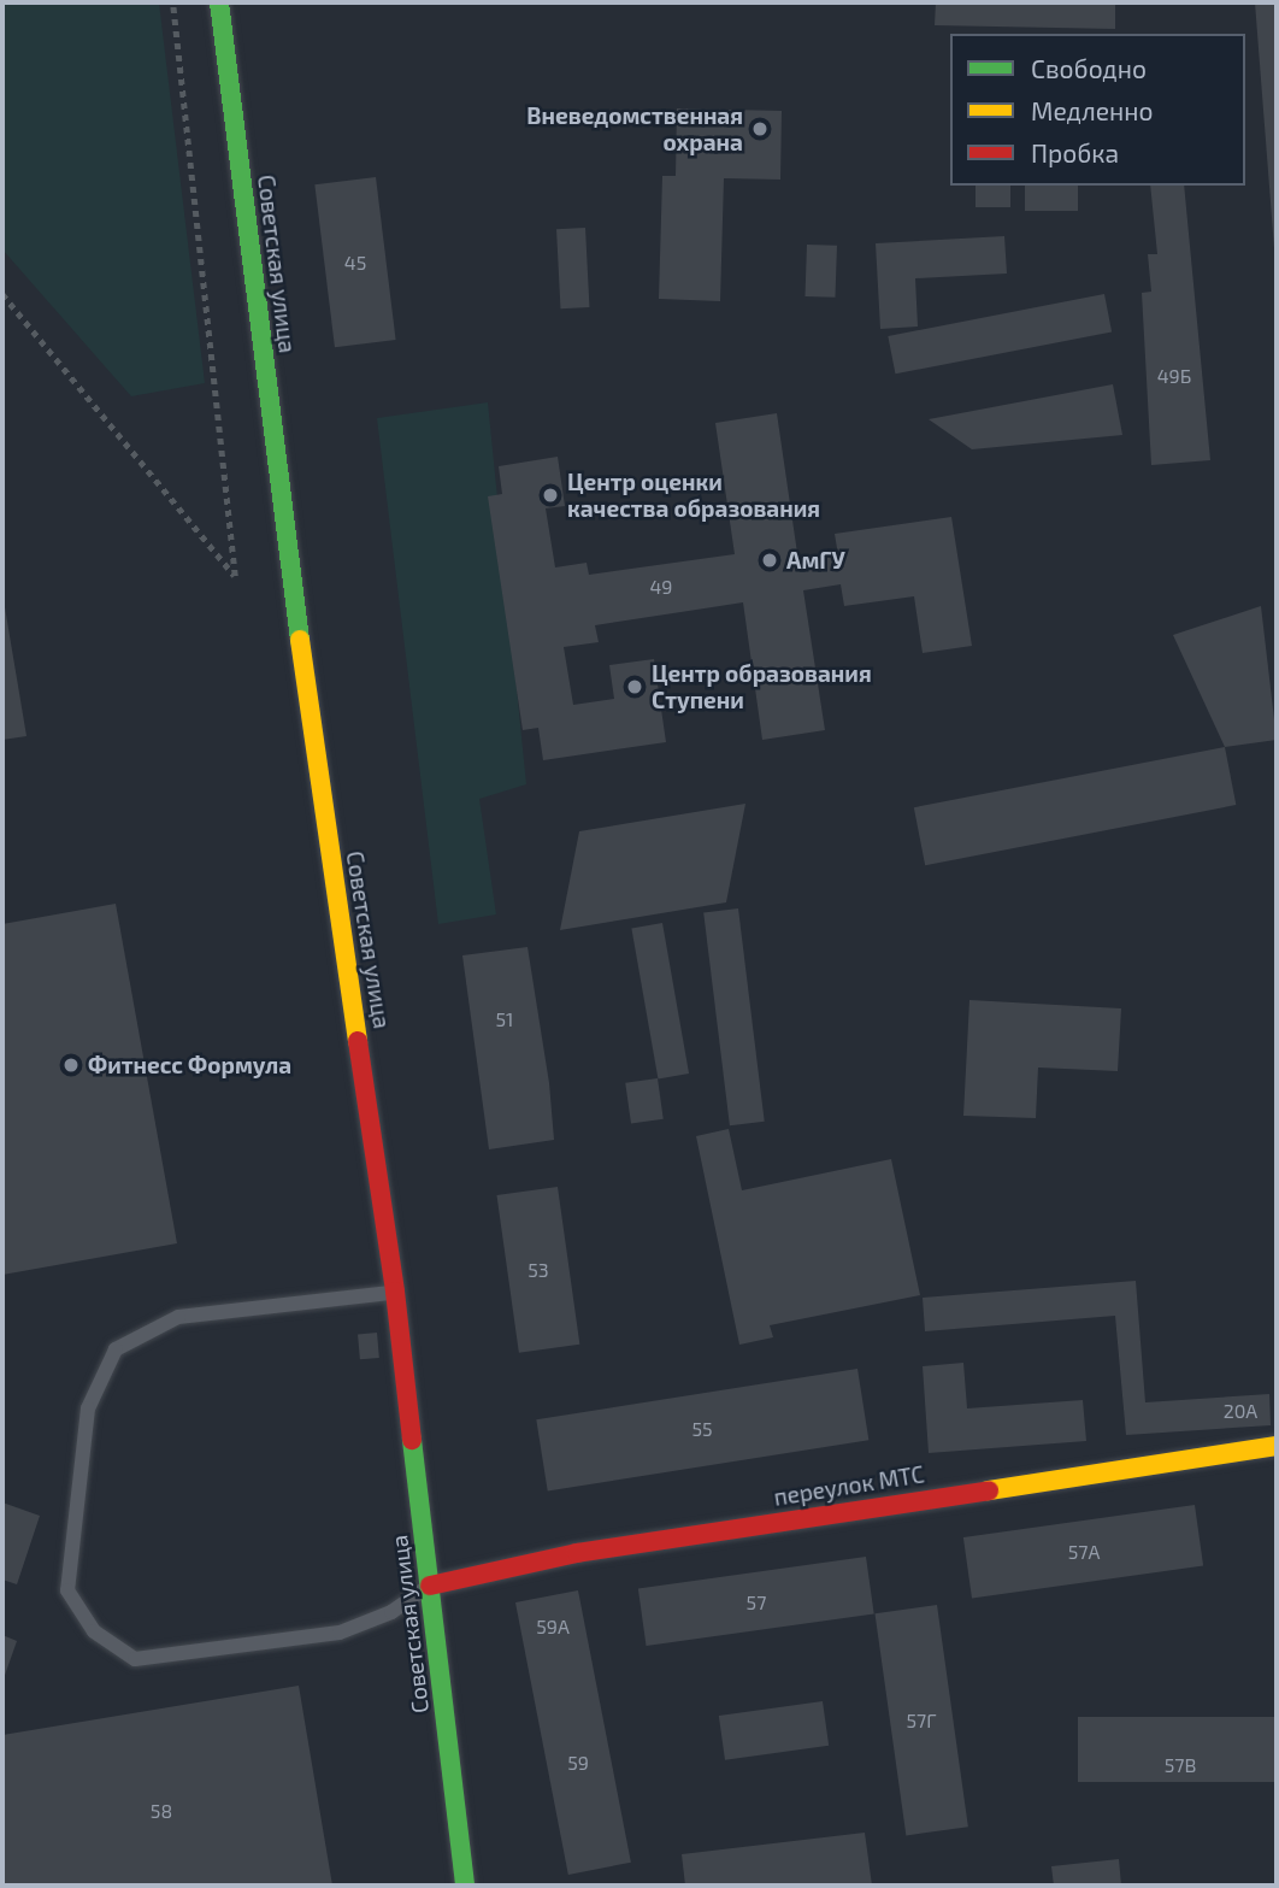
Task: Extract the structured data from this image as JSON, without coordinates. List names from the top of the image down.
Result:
{
  "streets": {
    "main road": ["Советская улица", "переулок МТС"]
  },
  "crossings": [
    ["Советская улица", "переулок МТС"]
  ],
  "places": [
    "Вневедомственная охрана",
    "Центр оценки качества образования",
    "АмГУ",
    "Центр образования Ступени",
    "Фитнесс Формула"
  ],
  "house_numbers": [
    "45",
    "49Б",
    "49",
    "51",
    "53",
    "20А",
    "55",
    "57А",
    "57",
    "59А",
    "57Г",
    "59",
    "57В",
    "58"
  ],
  "legend": ["Свободно", "Медленно", "Пробка"]
}
